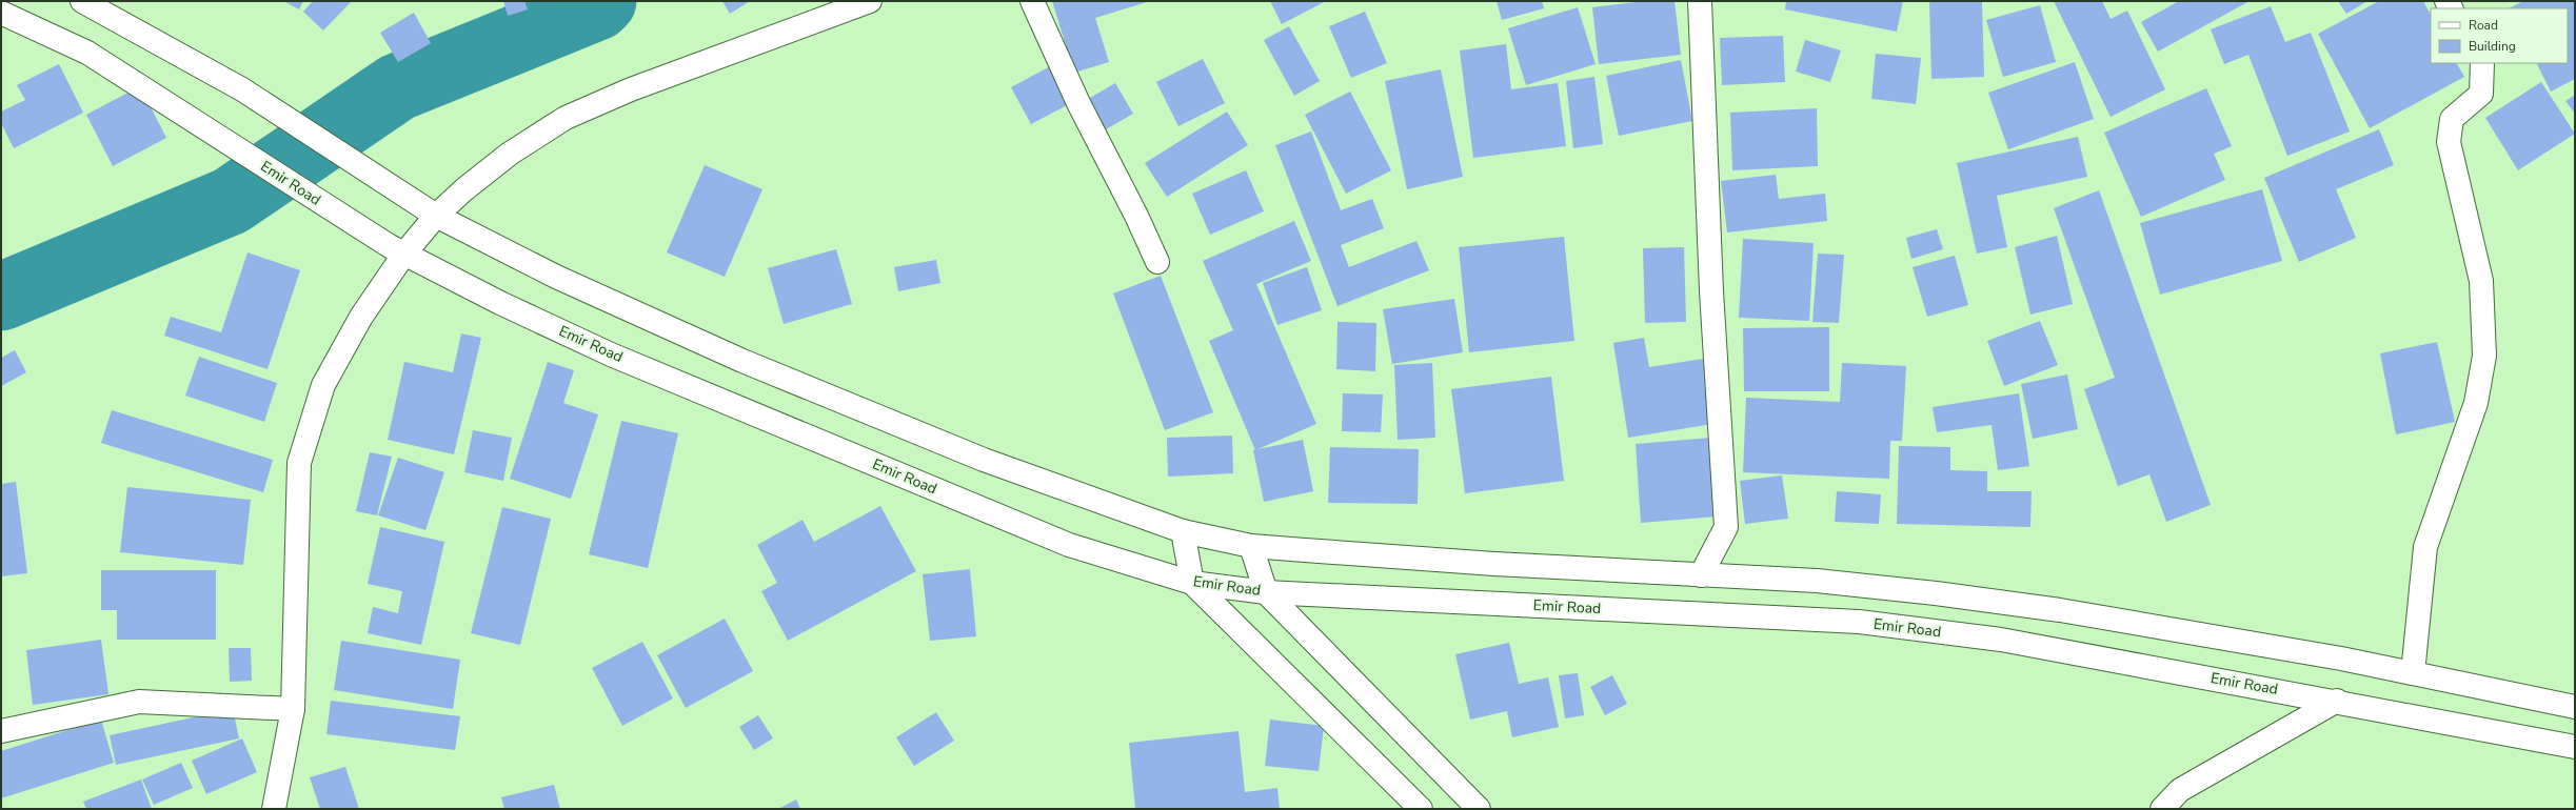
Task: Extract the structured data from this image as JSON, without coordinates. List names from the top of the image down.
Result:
{
  "streets": {
    "main road": ["Emir Road"]
  },
  "legend": ["Road", "Building"]
}
